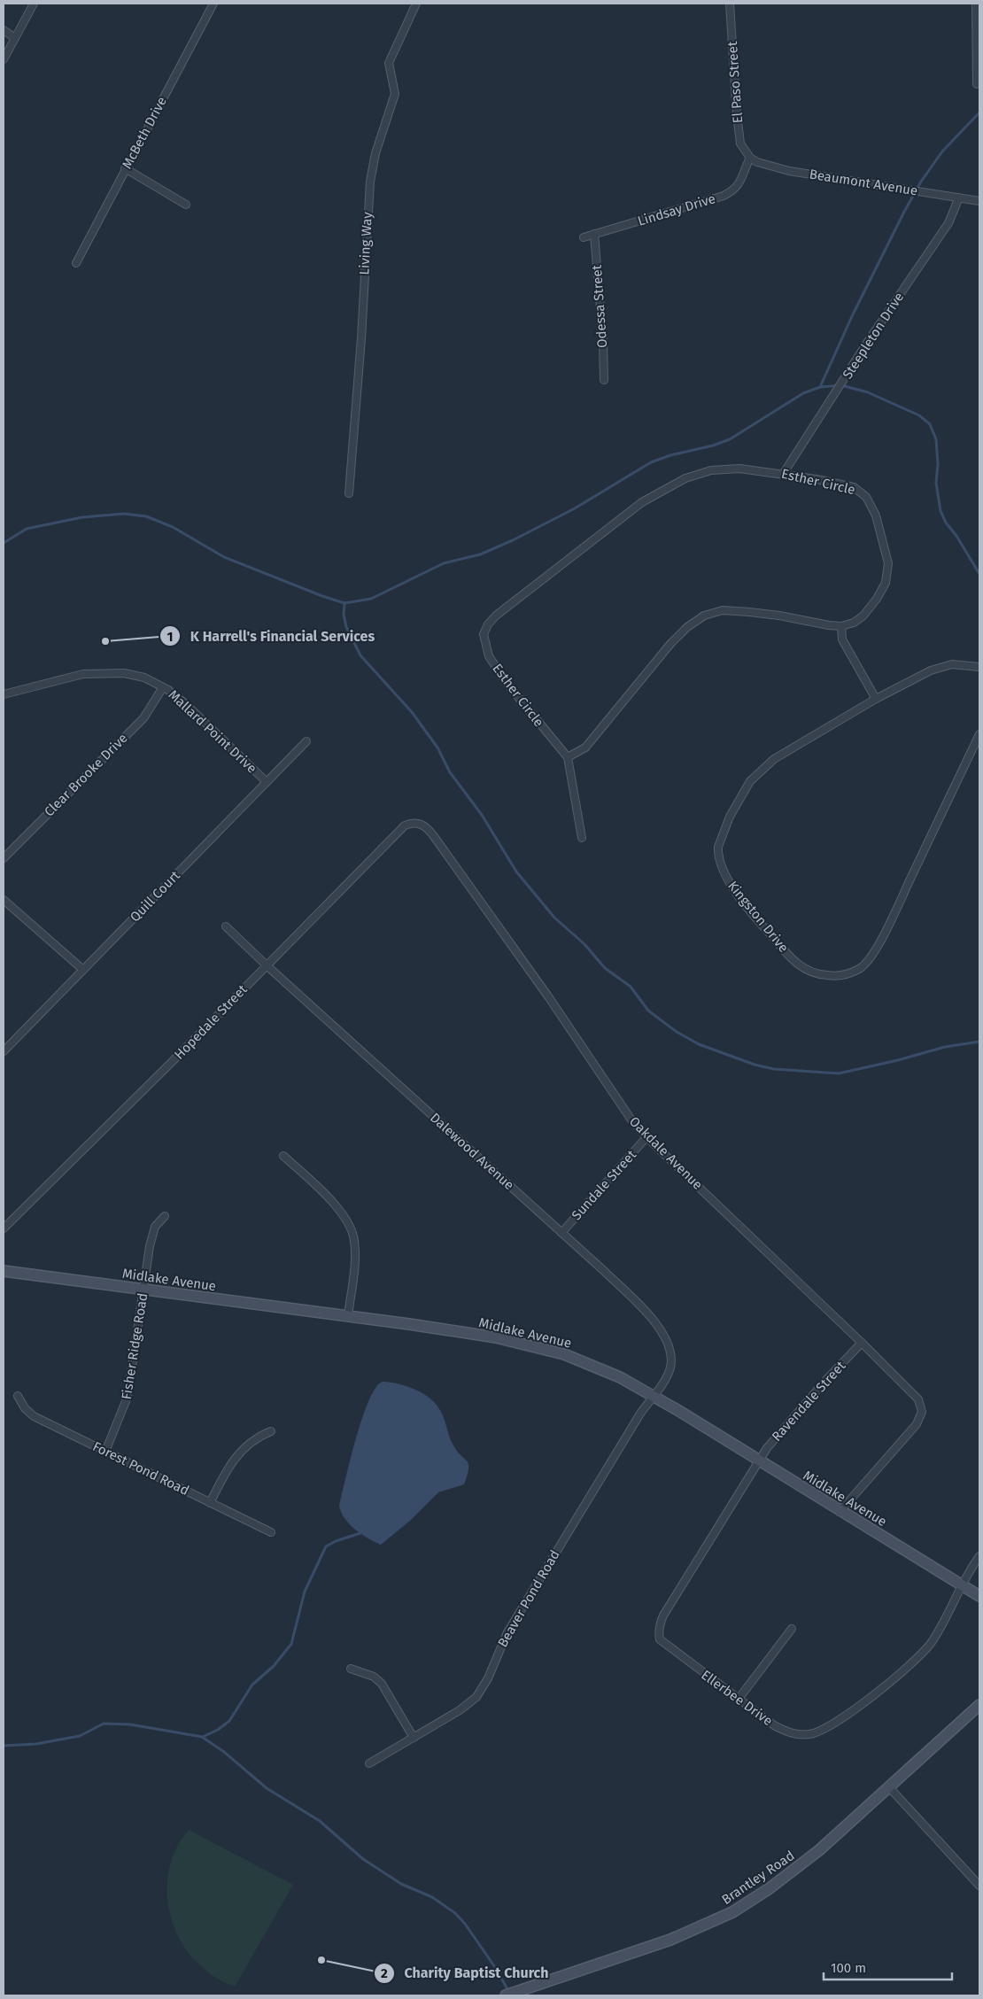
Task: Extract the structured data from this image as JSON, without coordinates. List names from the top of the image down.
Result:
{
  "streets": {
    "street": [
      "El Paso Street",
      "McBeth Drive",
      "Beaumont Avenue",
      "Lindsay Drive",
      "Living Way",
      "Odessa Street",
      "Steepleton Drive",
      "Esther Circle",
      "Mallard Point Drive",
      "Clear Brooke Drive",
      "Quill Court",
      "Kingston Drive",
      "Hopedale Street",
      "Dalewood Avenue",
      "Oakdale Avenue",
      "Sundale Street",
      "Midlake Avenue",
      "Fisher Ridge Road",
      "Ravendale Street",
      "Forest Pond Road",
      "Beaver Pond Road",
      "Ellerbee Drive",
      "Brantley Road"
    ]
  },
  "crossings": [
    ["El Paso Street", "Beaumont Avenue"],
    ["El Paso Street", "Lindsay Drive"],
    ["Beaumont Avenue", "Lindsay Drive"],
    ["Beaumont Avenue", "Steepleton Drive"],
    ["Lindsay Drive", "Odessa Street"],
    ["Steepleton Drive", "Esther Circle"],
    ["Mallard Point Drive", "Clear Brooke Drive"],
    ["Mallard Point Drive", "Quill Court"],
    ["Hopedale Street", "Dalewood Avenue"],
    ["Hopedale Street", "Oakdale Avenue"],
    ["Dalewood Avenue", "Sundale Street"],
    ["Dalewood Avenue", "Midlake Avenue"],
    ["Dalewood Avenue", "Beaver Pond Road"],
    ["Oakdale Avenue", "Sundale Street"],
    ["Oakdale Avenue", "Midlake Avenue"],
    ["Oakdale Avenue", "Ravendale Street"],
    ["Midlake Avenue", "Fisher Ridge Road"],
    ["Midlake Avenue", "Ravendale Street"],
    ["Midlake Avenue", "Beaver Pond Road"],
    ["Midlake Avenue", "Ellerbee Drive"],
    ["Fisher Ridge Road", "Forest Pond Road"],
    ["Ravendale Street", "Ellerbee Drive"]
  ],
  "places": ["K Harrell's Financial Services", "Charity Baptist Church"],
  "scale_bar": "100 m"
}
